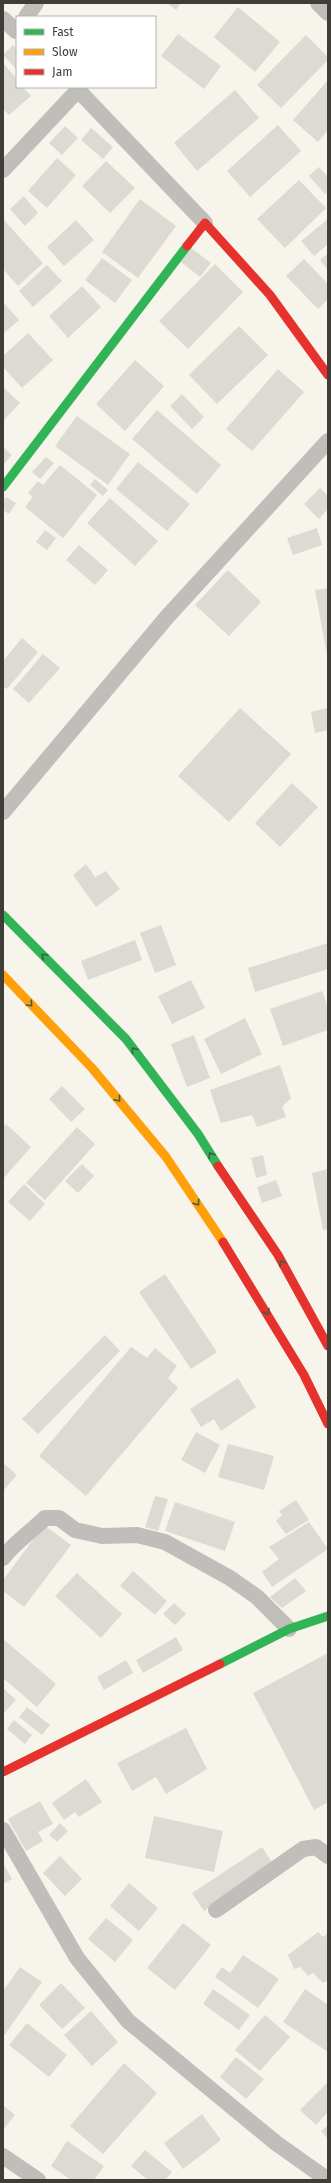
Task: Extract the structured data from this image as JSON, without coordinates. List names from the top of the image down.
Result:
{
  "legend": ["Fast", "Slow", "Jam"]
}
